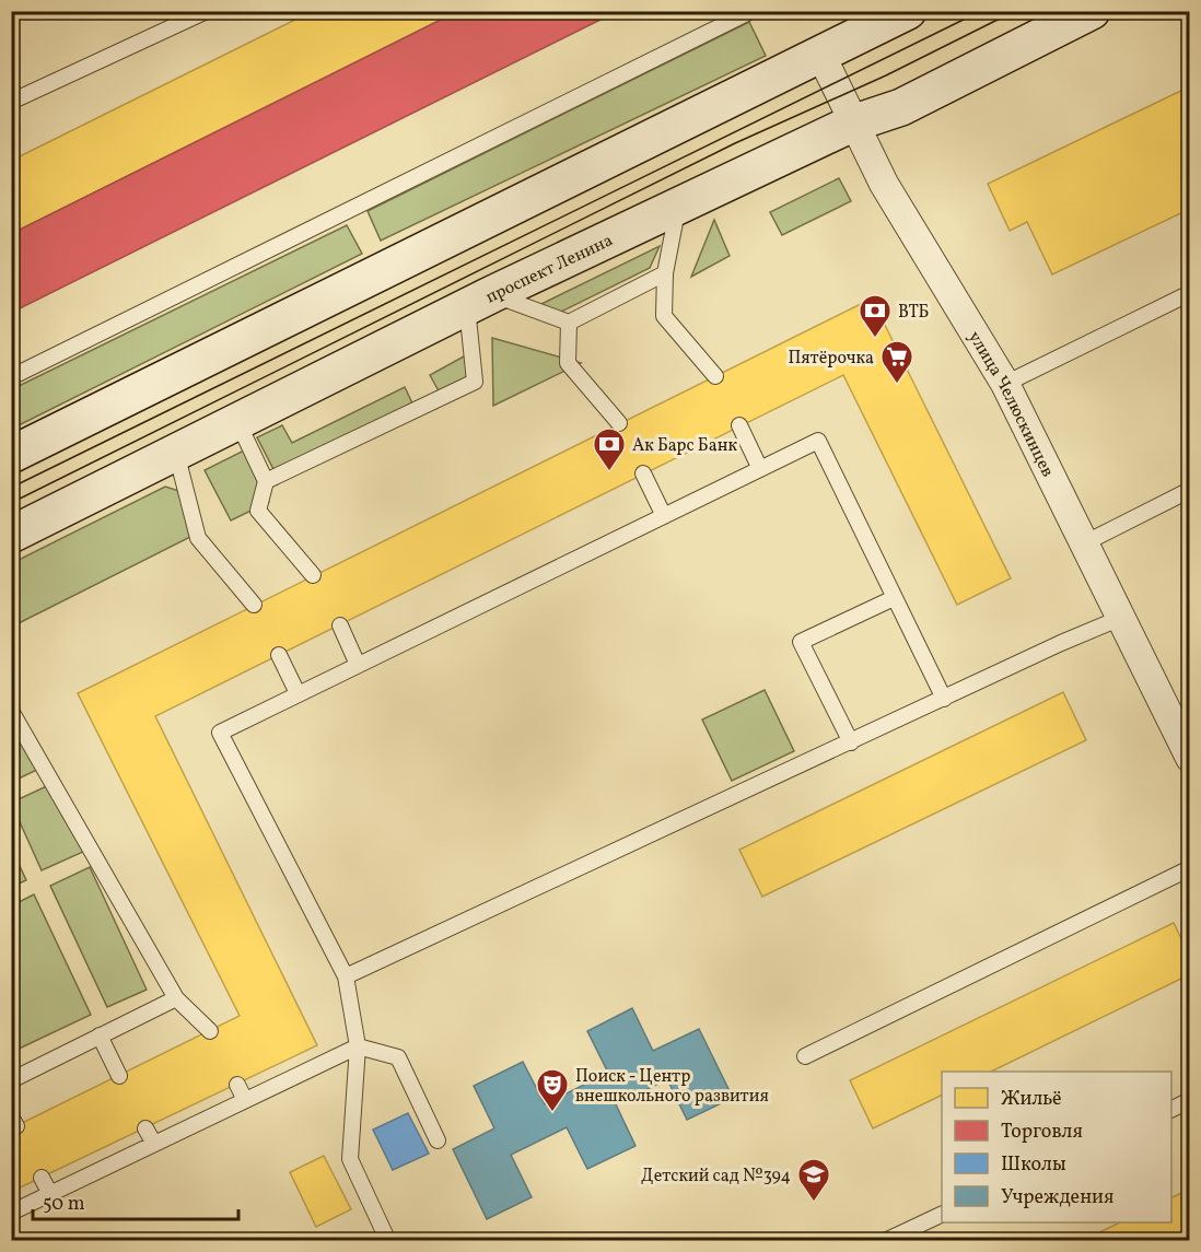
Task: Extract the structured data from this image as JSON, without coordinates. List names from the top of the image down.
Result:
{
  "streets": {
    "main road": ["проспект Ленина"],
    "street": ["улица Челюскинцев"]
  },
  "crossings": [
    ["проспект Ленина", "улица Челюскинцев"]
  ],
  "places": {
    "bank": ["ВТБ", "Ак Барс Банк"],
    "supermarket": ["Пятёрочка"],
    "theatre": ["Поиск - Центр внешкольного развития"],
    "school or university": ["Детский сад №394"]
  },
  "legend": [
    "Жильё",
    "Торговля",
    "Школы",
    "Учреждения"
  ],
  "scale_bar": "50 m"
}
